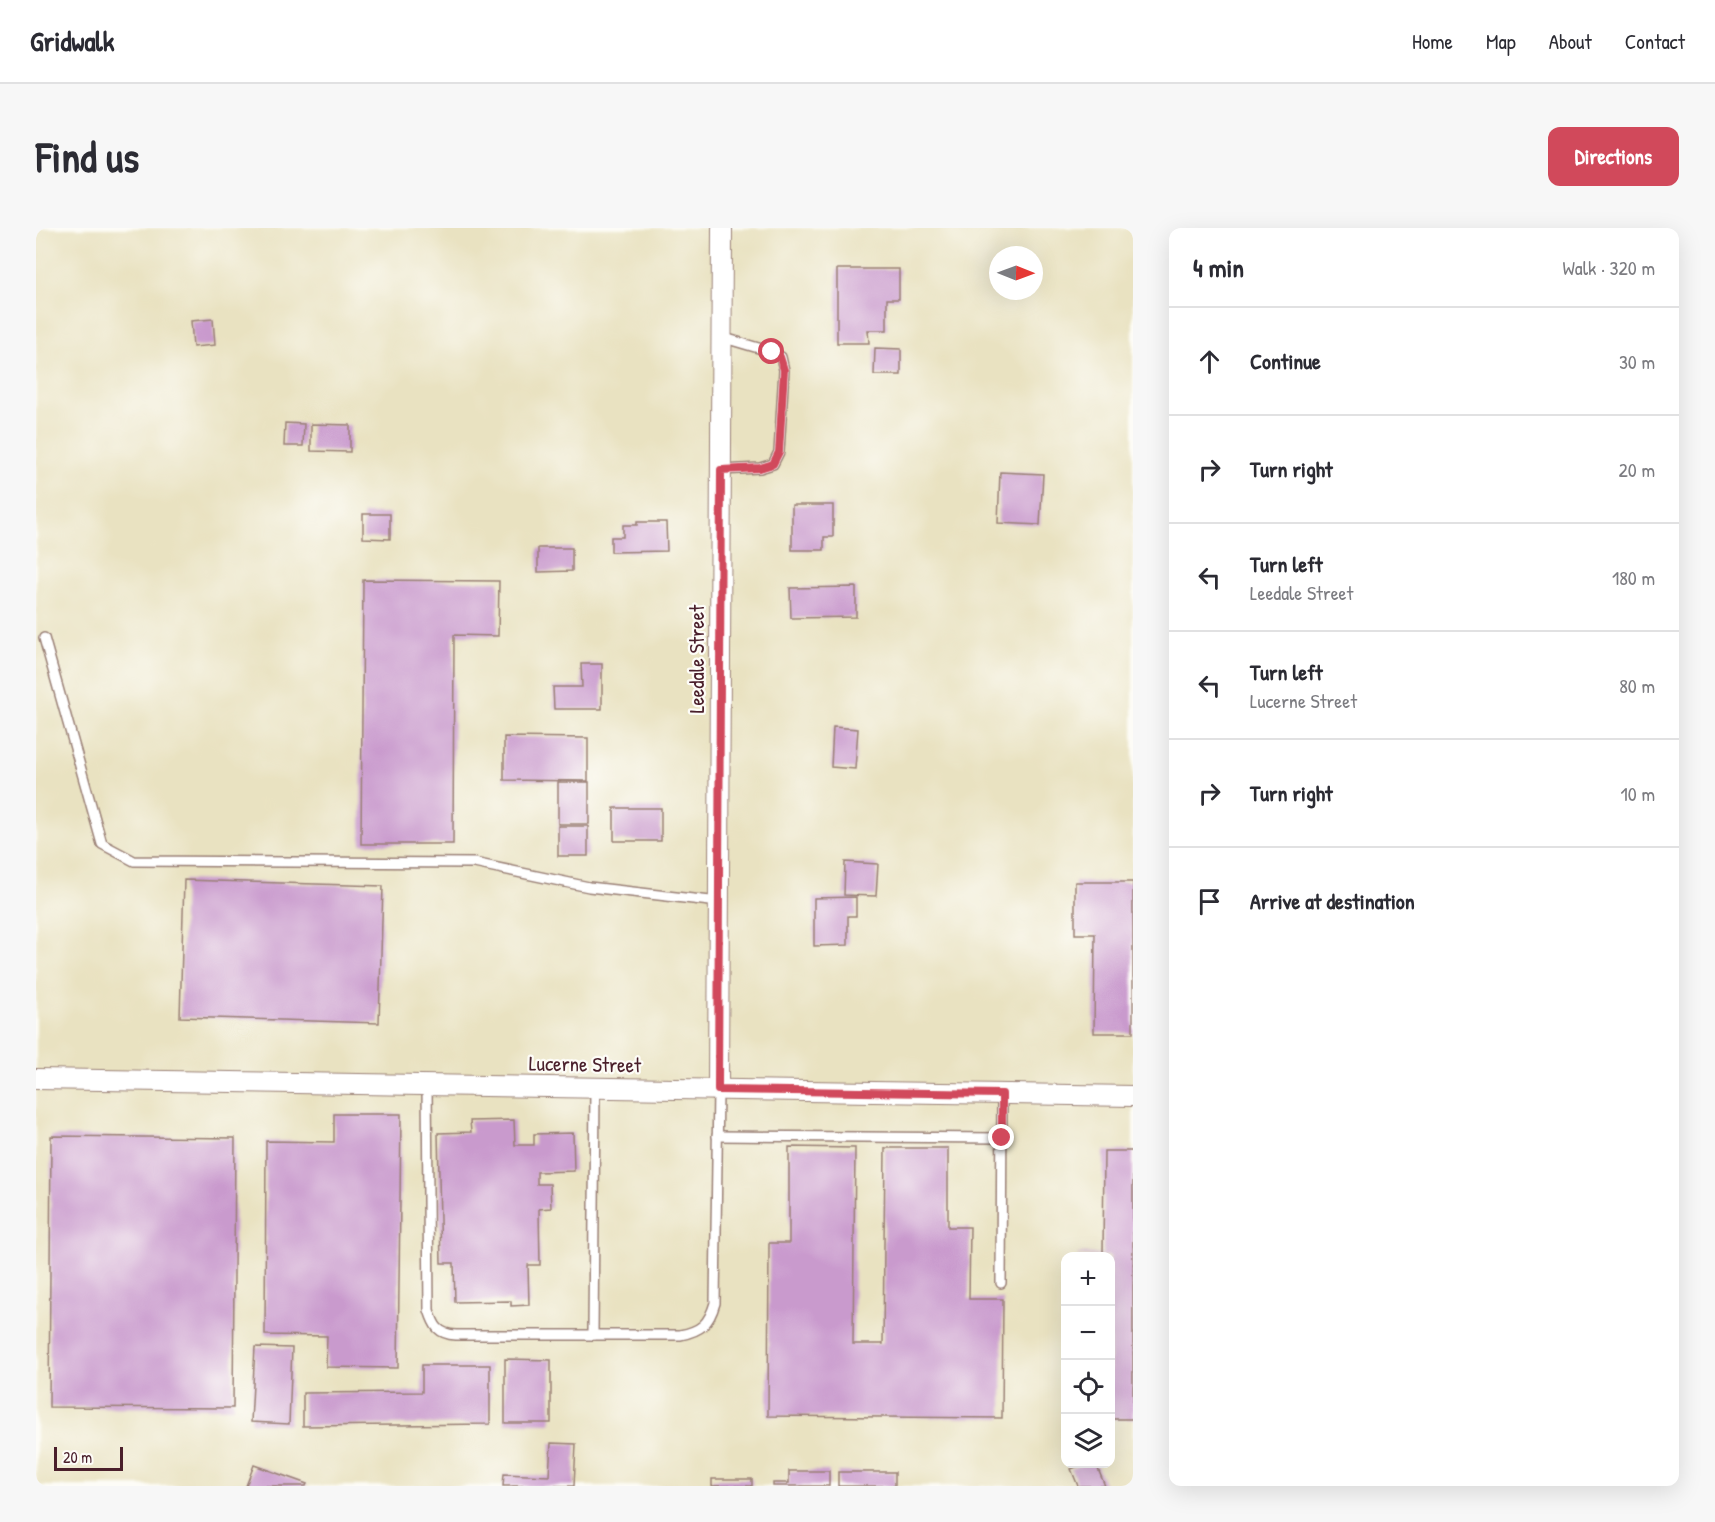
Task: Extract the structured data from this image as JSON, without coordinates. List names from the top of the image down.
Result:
{
  "streets": {
    "street": ["Leedale Street", "Lucerne Street"]
  },
  "crossings": [
    ["Leedale Street", "Lucerne Street"]
  ],
  "scale_bar": "20 m",
  "north": "right",
  "page": {
    "header": "Gridwalk",
    "nav": [
      "Home",
      "Map",
      "About",
      "Contact"
    ],
    "buttons": "Directions",
    "title": "Find us",
    "heading": ["4 min", "Walk · 320 m"],
    "list": [
      ["Continue", "30 m"],
      ["Turn right", "20 m"],
      ["Turn left", "Leedale Street", "180 m"],
      ["Turn left", "Lucerne Street", "80 m"],
      ["Turn right", "10 m"],
      "Arrive at destination"
    ],
    "map_buttons": ["+", "−"],
    "scale": "20 m"
  }
}
